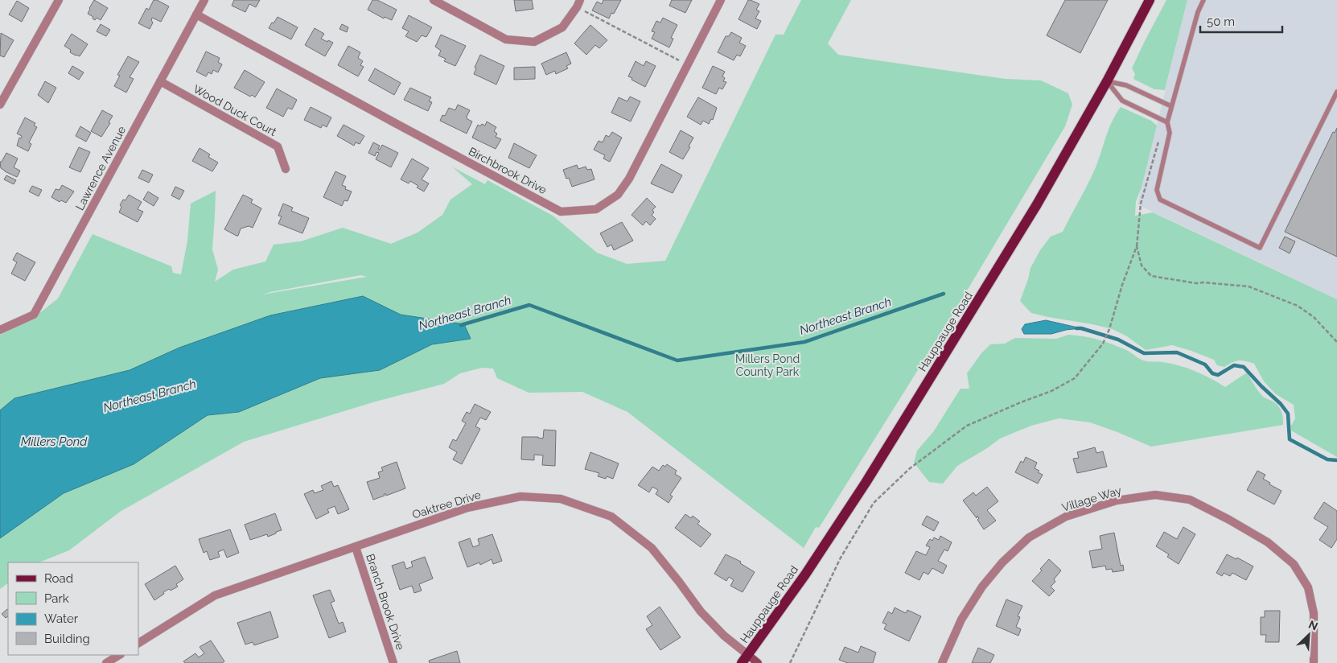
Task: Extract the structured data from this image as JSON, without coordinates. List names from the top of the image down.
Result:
{
  "streets": {
    "main road": ["Hauppauge Road"],
    "street": [
      "Wood Duck Court",
      "Lawrence Avenue",
      "Birchbrook Drive",
      "Village Way",
      "Oaktree Drive",
      "Branch Brook Drive"
    ]
  },
  "crossings": [
    ["Wood Duck Court", "Lawrence Avenue"],
    ["Lawrence Avenue", "Birchbrook Drive"],
    ["Hauppauge Road", "Oaktree Drive"],
    ["Oaktree Drive", "Branch Brook Drive"]
  ],
  "water": ["Northeast Branch", "Millers Pond"],
  "parks": ["Millers Pond County Park"],
  "legend": [
    "Road",
    "Park",
    "Water",
    "Building"
  ],
  "scale_bar": "50 m",
  "north": "top right"
}
